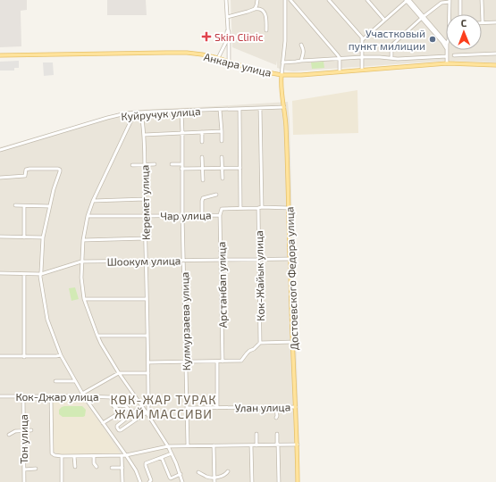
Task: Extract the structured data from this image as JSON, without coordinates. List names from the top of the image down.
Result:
{
  "streets": {
    "main road": ["Анкара улица", "Достоевского Федора улица"],
    "street": [
      "Куйручук улица",
      "Керемет улица",
      "Чар улица",
      "Шоокум улица",
      "Кок-Жайык улица",
      "Арстанбап улица",
      "Кулмурзаева улица",
      "Кок-Джар улица",
      "Улан улица",
      "Тон улица"
    ]
  },
  "crossings": [
    ["Анкара улица", "Достоевского Федора улица"],
    ["Куйручук улица", "Керемет улица"],
    ["Куйручук улица", "Достоевского Федора улица"],
    ["Куйручук улица", "Кулмурзаева улица"],
    ["Керемет улица", "Чар улица"],
    ["Керемет улица", "Шоокум улица"],
    ["Чар улица", "Кок-Жайык улица"],
    ["Чар улица", "Достоевского Федора улица"],
    ["Чар улица", "Арстанбап улица"],
    ["Чар улица", "Кулмурзаева улица"],
    ["Шоокум улица", "Кок-Жайык улица"],
    ["Шоокум улица", "Достоевского Федора улица"],
    ["Шоокум улица", "Арстанбап улица"],
    ["Шоокум улица", "Кулмурзаева улица"],
    ["Достоевского Федора улица", "Улан улица"],
    ["Кулмурзаева улица", "Улан улица"],
    ["Кок-Джар улица", "Тон улица"]
  ],
  "districts": ["КӨК-ЖАР ТУРАК ЖАЙ МАССИВИ"],
  "places": {
    "health": ["Skin Clinic"],
    "other": ["Участковый пункт милиции"]
  },
  "north": "top"
}
